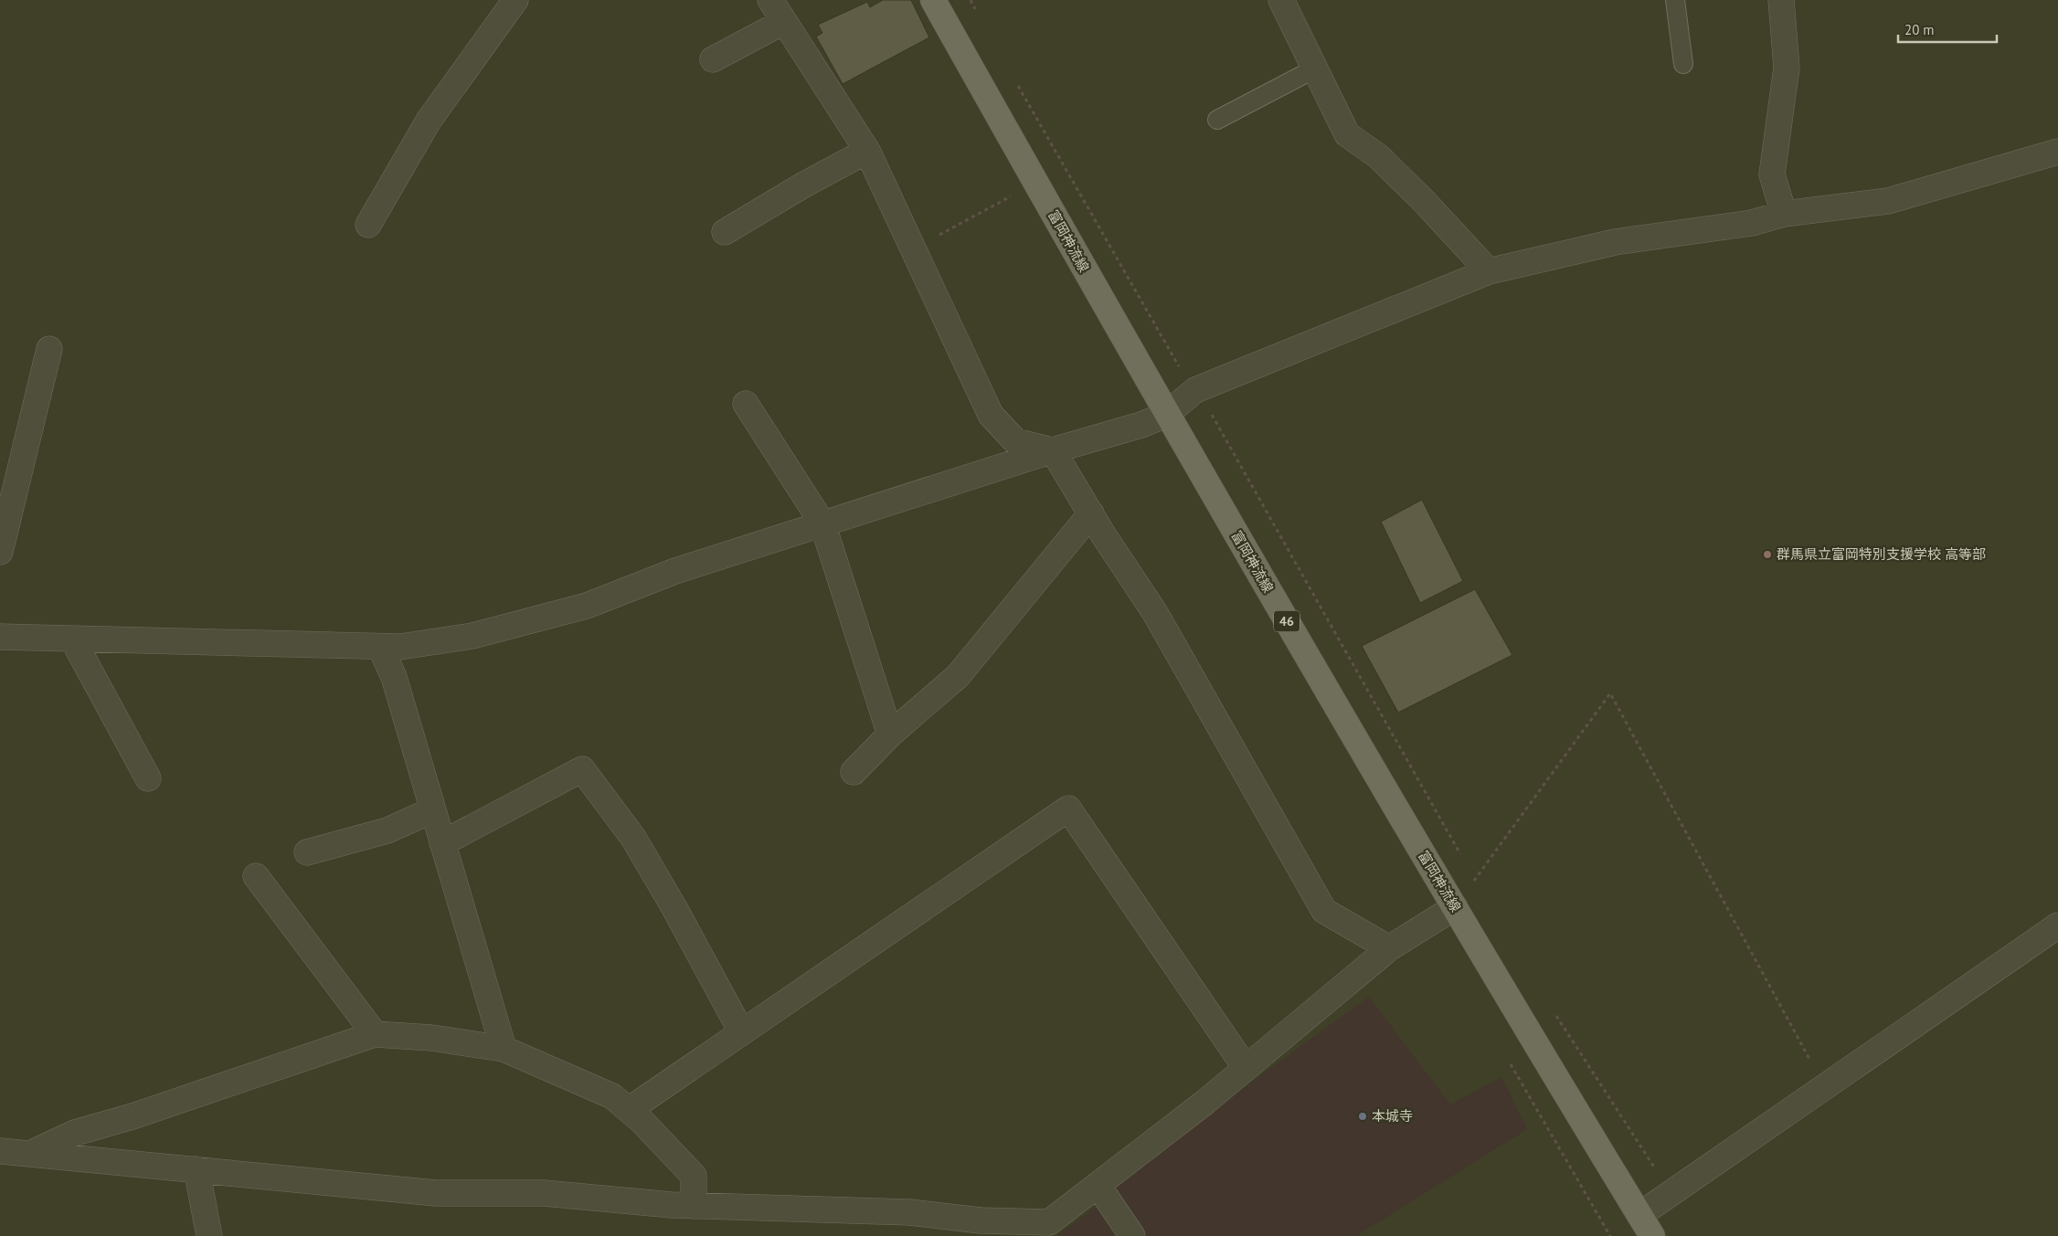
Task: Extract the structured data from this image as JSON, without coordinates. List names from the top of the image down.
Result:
{
  "streets": {
    "main road": ["富岡神流線", "46"]
  },
  "places": ["群馬県立富岡特別支援学校 高等部", "本城寺"],
  "scale_bar": "20 m"
}
